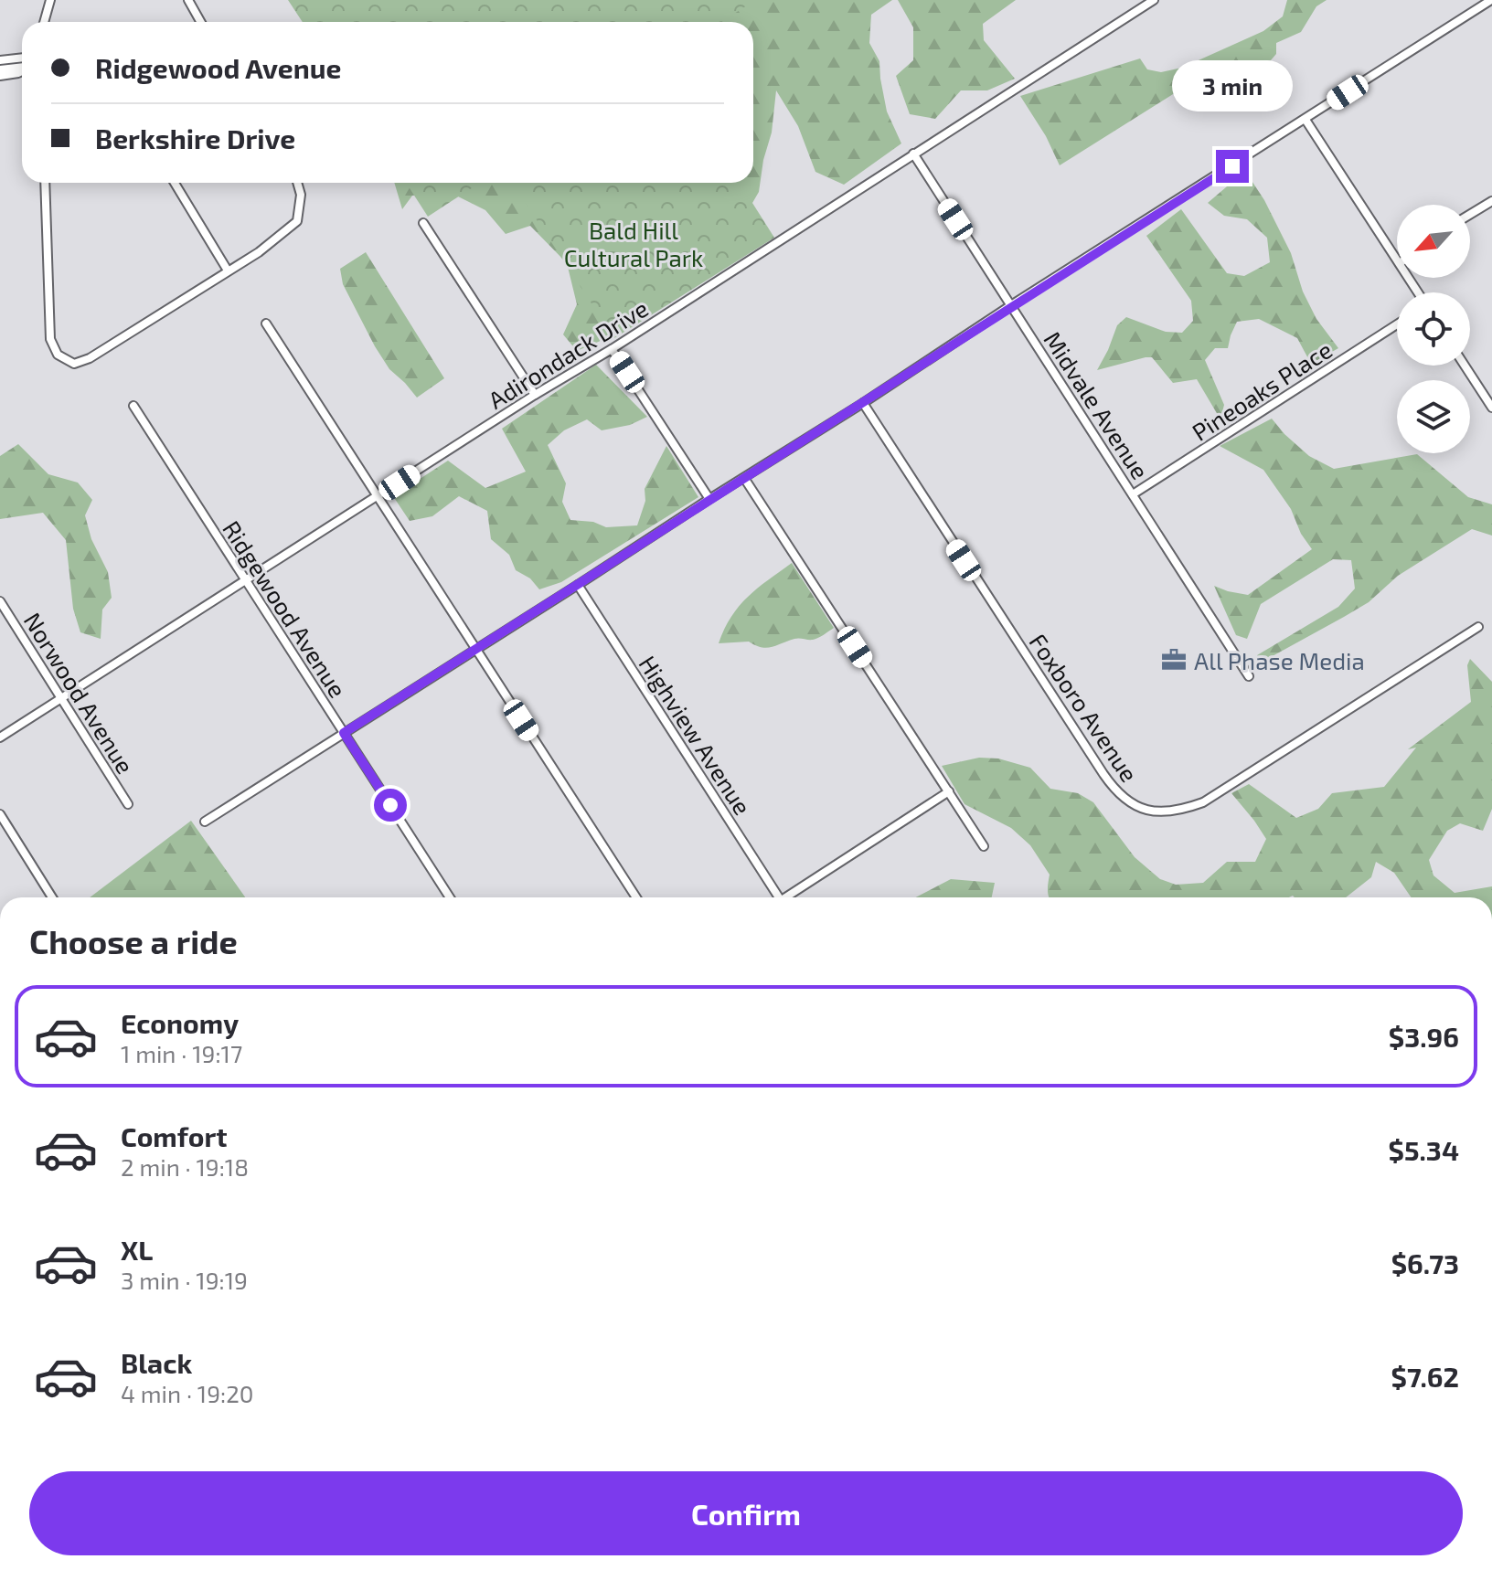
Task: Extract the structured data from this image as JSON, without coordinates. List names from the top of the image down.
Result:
{
  "streets": {
    "street": [
      "Adirondack Drive",
      "Pineoaks Place",
      "Midvale Avenue",
      "Ridgewood Avenue",
      "Norwood Avenue",
      "Foxboro Avenue",
      "Highview Avenue"
    ]
  },
  "crossings": [
    ["Adirondack Drive", "Midvale Avenue"],
    ["Adirondack Drive", "Ridgewood Avenue"],
    ["Adirondack Drive", "Norwood Avenue"],
    ["Pineoaks Place", "Midvale Avenue"]
  ],
  "parks": ["Bald Hill Cultural Park"],
  "places": {
    "office": ["All Phase Media"]
  },
  "north": "bottom left",
  "page": {
    "banner": ["Ridgewood Avenue", "Berkshire Drive"],
    "bubble": "3 min",
    "heading": "Choose a ride",
    "list": [
      {
        "name": "Economy",
        "note": "1 min · 19:17",
        "value": "$3.96"
      },
      {
        "name": "Comfort",
        "note": "2 min · 19:18",
        "value": "$5.34"
      },
      {
        "name": "XL",
        "note": "3 min · 19:19",
        "value": "$6.73"
      },
      {
        "name": "Black",
        "note": "4 min · 19:20",
        "value": "$7.62"
      }
    ],
    "buttons": "Confirm"
  }
}
